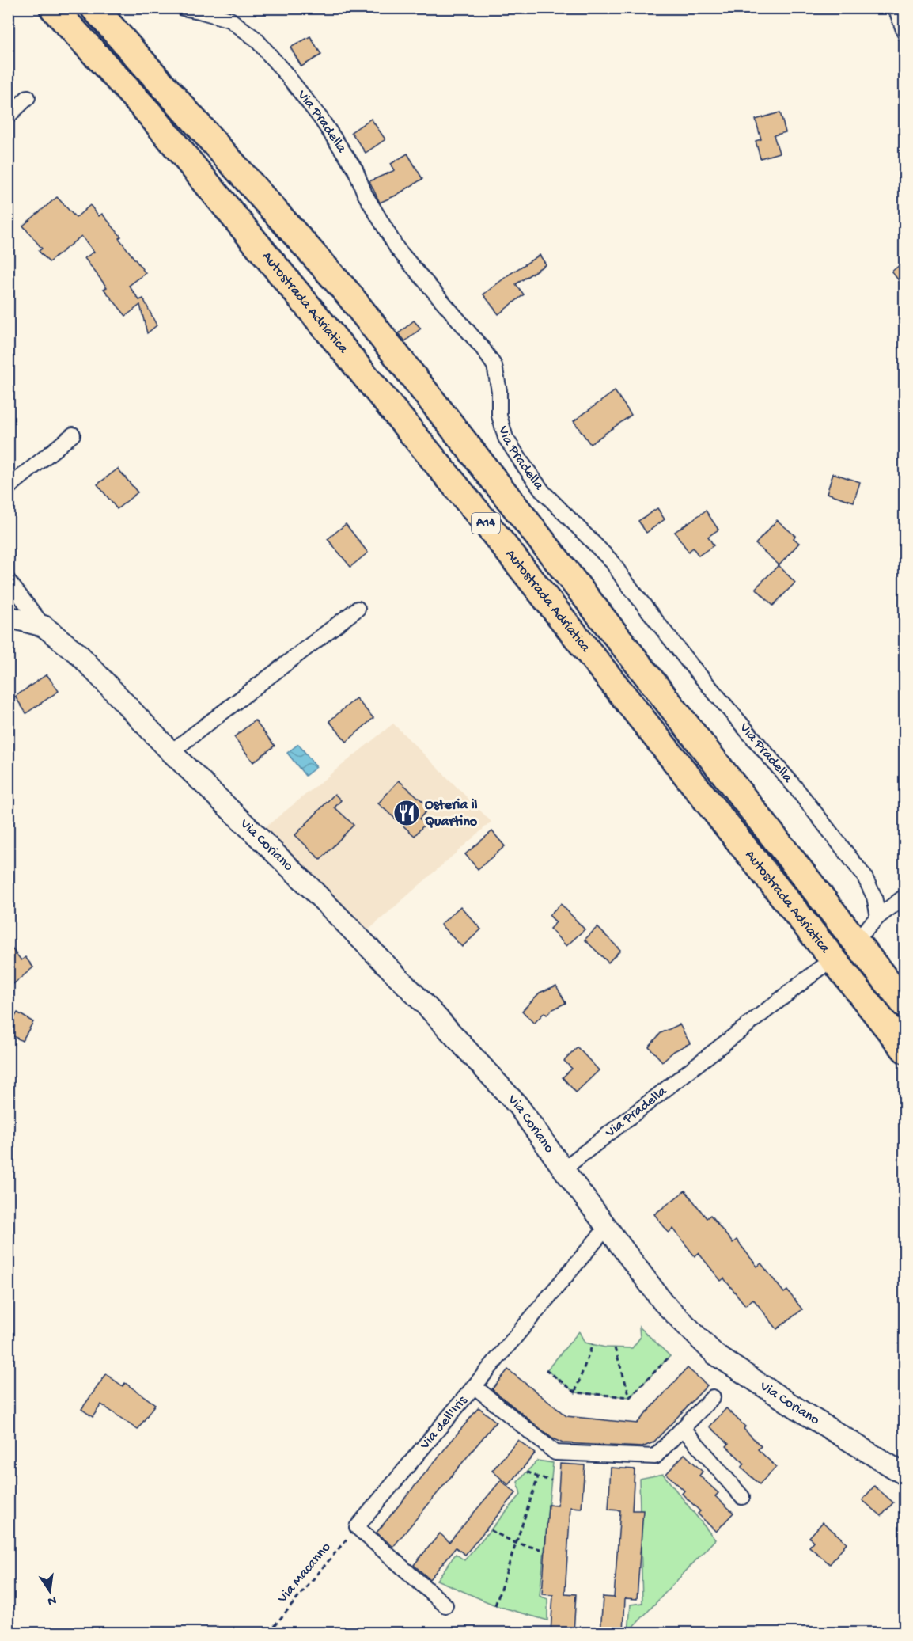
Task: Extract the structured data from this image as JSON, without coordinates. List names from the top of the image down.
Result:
{
  "streets": {
    "highway": ["Autostrada Adriatica", "A14"],
    "main road": ["Via Coriano"],
    "street": ["Via Pradella", "Via dell'Iris"],
    "path": ["Via Macanno"]
  },
  "crossings": [
    ["Via Pradella", "Via Coriano"],
    ["Via Coriano", "Via dell'Iris"],
    ["Via dell'Iris", "Via Macanno"]
  ],
  "places": {
    "restaurant": ["Osteria il Quartino"]
  },
  "north": "bottom"
}
